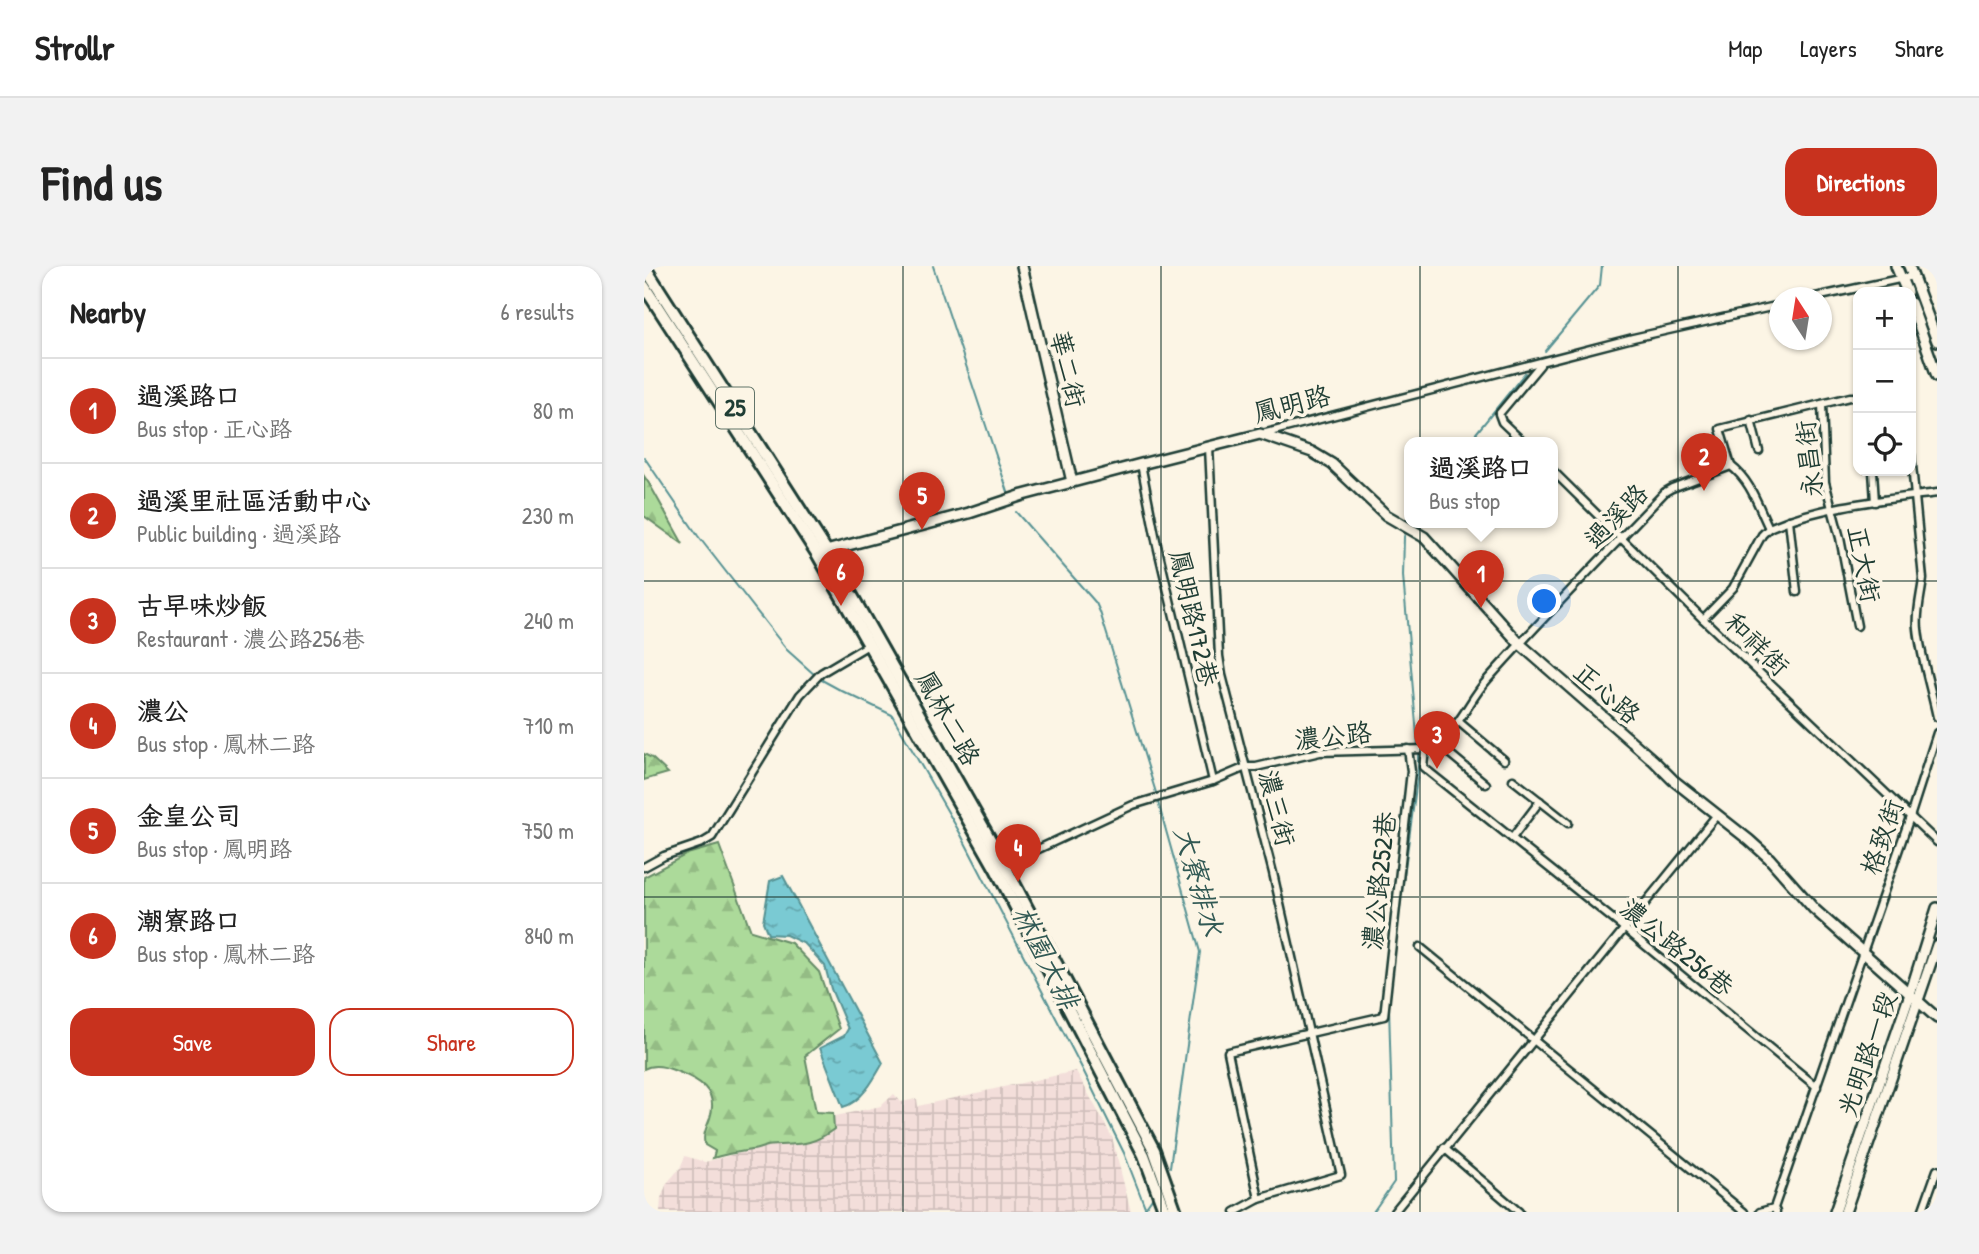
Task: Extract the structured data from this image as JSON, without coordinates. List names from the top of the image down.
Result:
{
  "streets": {
    "main road": ["25", "鳳林二路"],
    "street": [
      "華二街",
      "鳳明路",
      "永昌街",
      "過溪路",
      "正大街",
      "鳳明路172巷",
      "和祥街",
      "正心路",
      "濃公路",
      "濃三街",
      "格致街",
      "濃公路252巷",
      "濃公路256巷",
      "光明路一段"
    ]
  },
  "crossings": [
    ["華二街", "鳳明路"],
    ["鳳明路", "鳳明路172巷"],
    ["鳳明路", "正心路"],
    ["鳳明路", "鳳林二路"],
    ["鳳明路", "濃三街"],
    ["永昌街", "正大街"],
    ["過溪路", "和祥街"],
    ["過溪路", "正心路"],
    ["過溪路", "濃公路"],
    ["鳳明路172巷", "濃公路"],
    ["和祥街", "格致街"],
    ["正心路", "濃公路"],
    ["正心路", "格致街"],
    ["正心路", "光明路一段"],
    ["鳳林二路", "濃公路"],
    ["濃公路", "濃三街"],
    ["濃公路", "濃公路252巷"],
    ["濃公路", "濃公路256巷"],
    ["濃三街", "濃公路252巷"],
    ["格致街", "濃公路256巷"],
    ["濃公路252巷", "濃公路256巷"]
  ],
  "water": ["大寮排水", "林園大排"],
  "north": "top",
  "page": {
    "header": "Strollr",
    "nav": ["Map", "Layers", "Share"],
    "buttons": [
      "Directions",
      ["Save", "Share"]
    ],
    "title": "Find us",
    "heading": ["Nearby", "6 results"],
    "map_buttons": ["+", "−"],
    "list": [
      {
        "mark": "1",
        "name": "過溪路口",
        "note": "Bus stop · 正心路",
        "value": "80 m"
      },
      {
        "mark": "2",
        "name": "過溪里社區活動中心",
        "note": "Public building · 過溪路",
        "value": "230 m"
      },
      {
        "mark": "3",
        "name": "古早味炒飯",
        "note": "Restaurant · 濃公路256巷",
        "value": "240 m"
      },
      {
        "mark": "4",
        "name": "濃公",
        "note": "Bus stop · 鳳林二路",
        "value": "710 m"
      },
      {
        "mark": "5",
        "name": "金皇公司",
        "note": "Bus stop · 鳳明路",
        "value": "750 m"
      },
      {
        "mark": "6",
        "name": "潮寮路口",
        "note": "Bus stop · 鳳林二路",
        "value": "840 m"
      }
    ],
    "pins": [
      "2",
      "5",
      "6",
      "1",
      "3",
      "4"
    ],
    "popup": ["過溪路口", "Bus stop"]
  }
}
